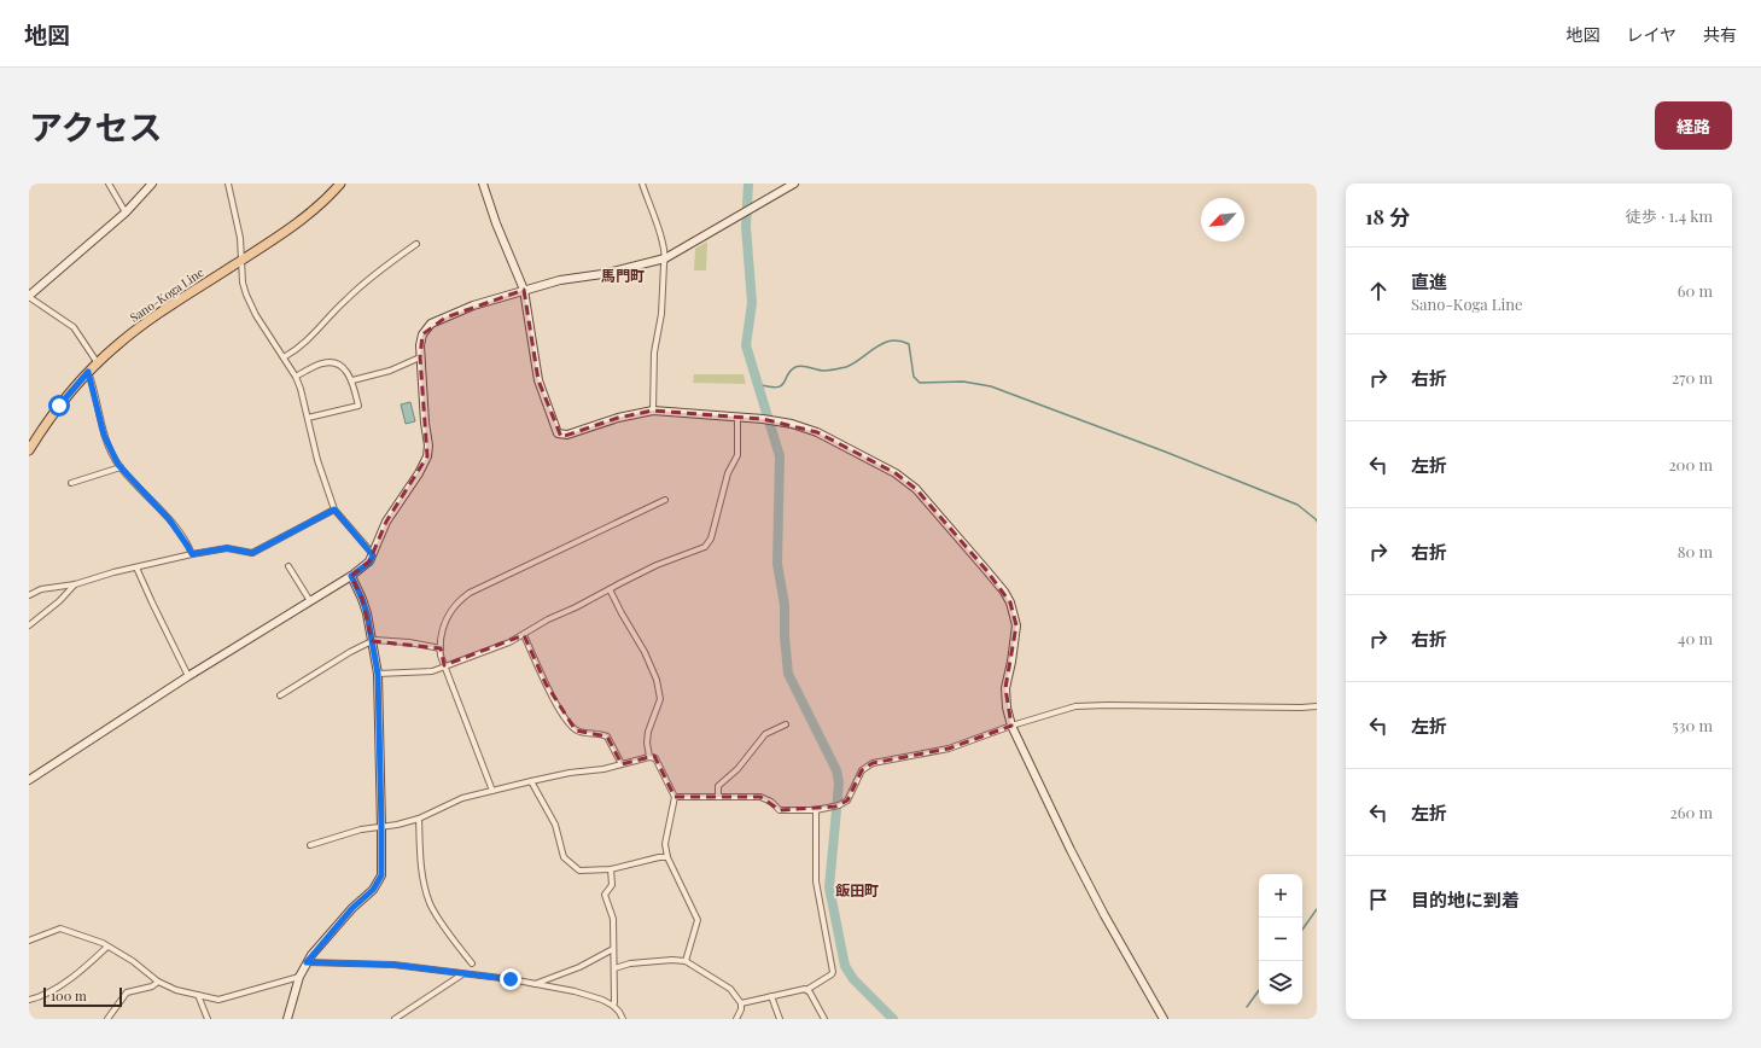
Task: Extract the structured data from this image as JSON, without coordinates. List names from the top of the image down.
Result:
{
  "streets": {
    "main road": ["Sano-Koga Line"]
  },
  "districts": ["馬門町", "飯田町"],
  "scale_bar": "100 m",
  "north": "bottom left",
  "page": {
    "header": "地図",
    "nav": ["地図", "レイヤ", "共有"],
    "title": "アクセス",
    "buttons": "経路",
    "heading": ["18 分", "徒歩 · 1.4 km"],
    "list": [
      ["直進", "Sano-Koga Line", "60 m"],
      ["右折", "270 m"],
      ["左折", "200 m"],
      ["右折", "80 m"],
      ["右折", "40 m"],
      ["左折", "530 m"],
      ["左折", "260 m"],
      "目的地に到着"
    ],
    "map_buttons": ["+", "−"],
    "scale": "100 m"
  }
}
